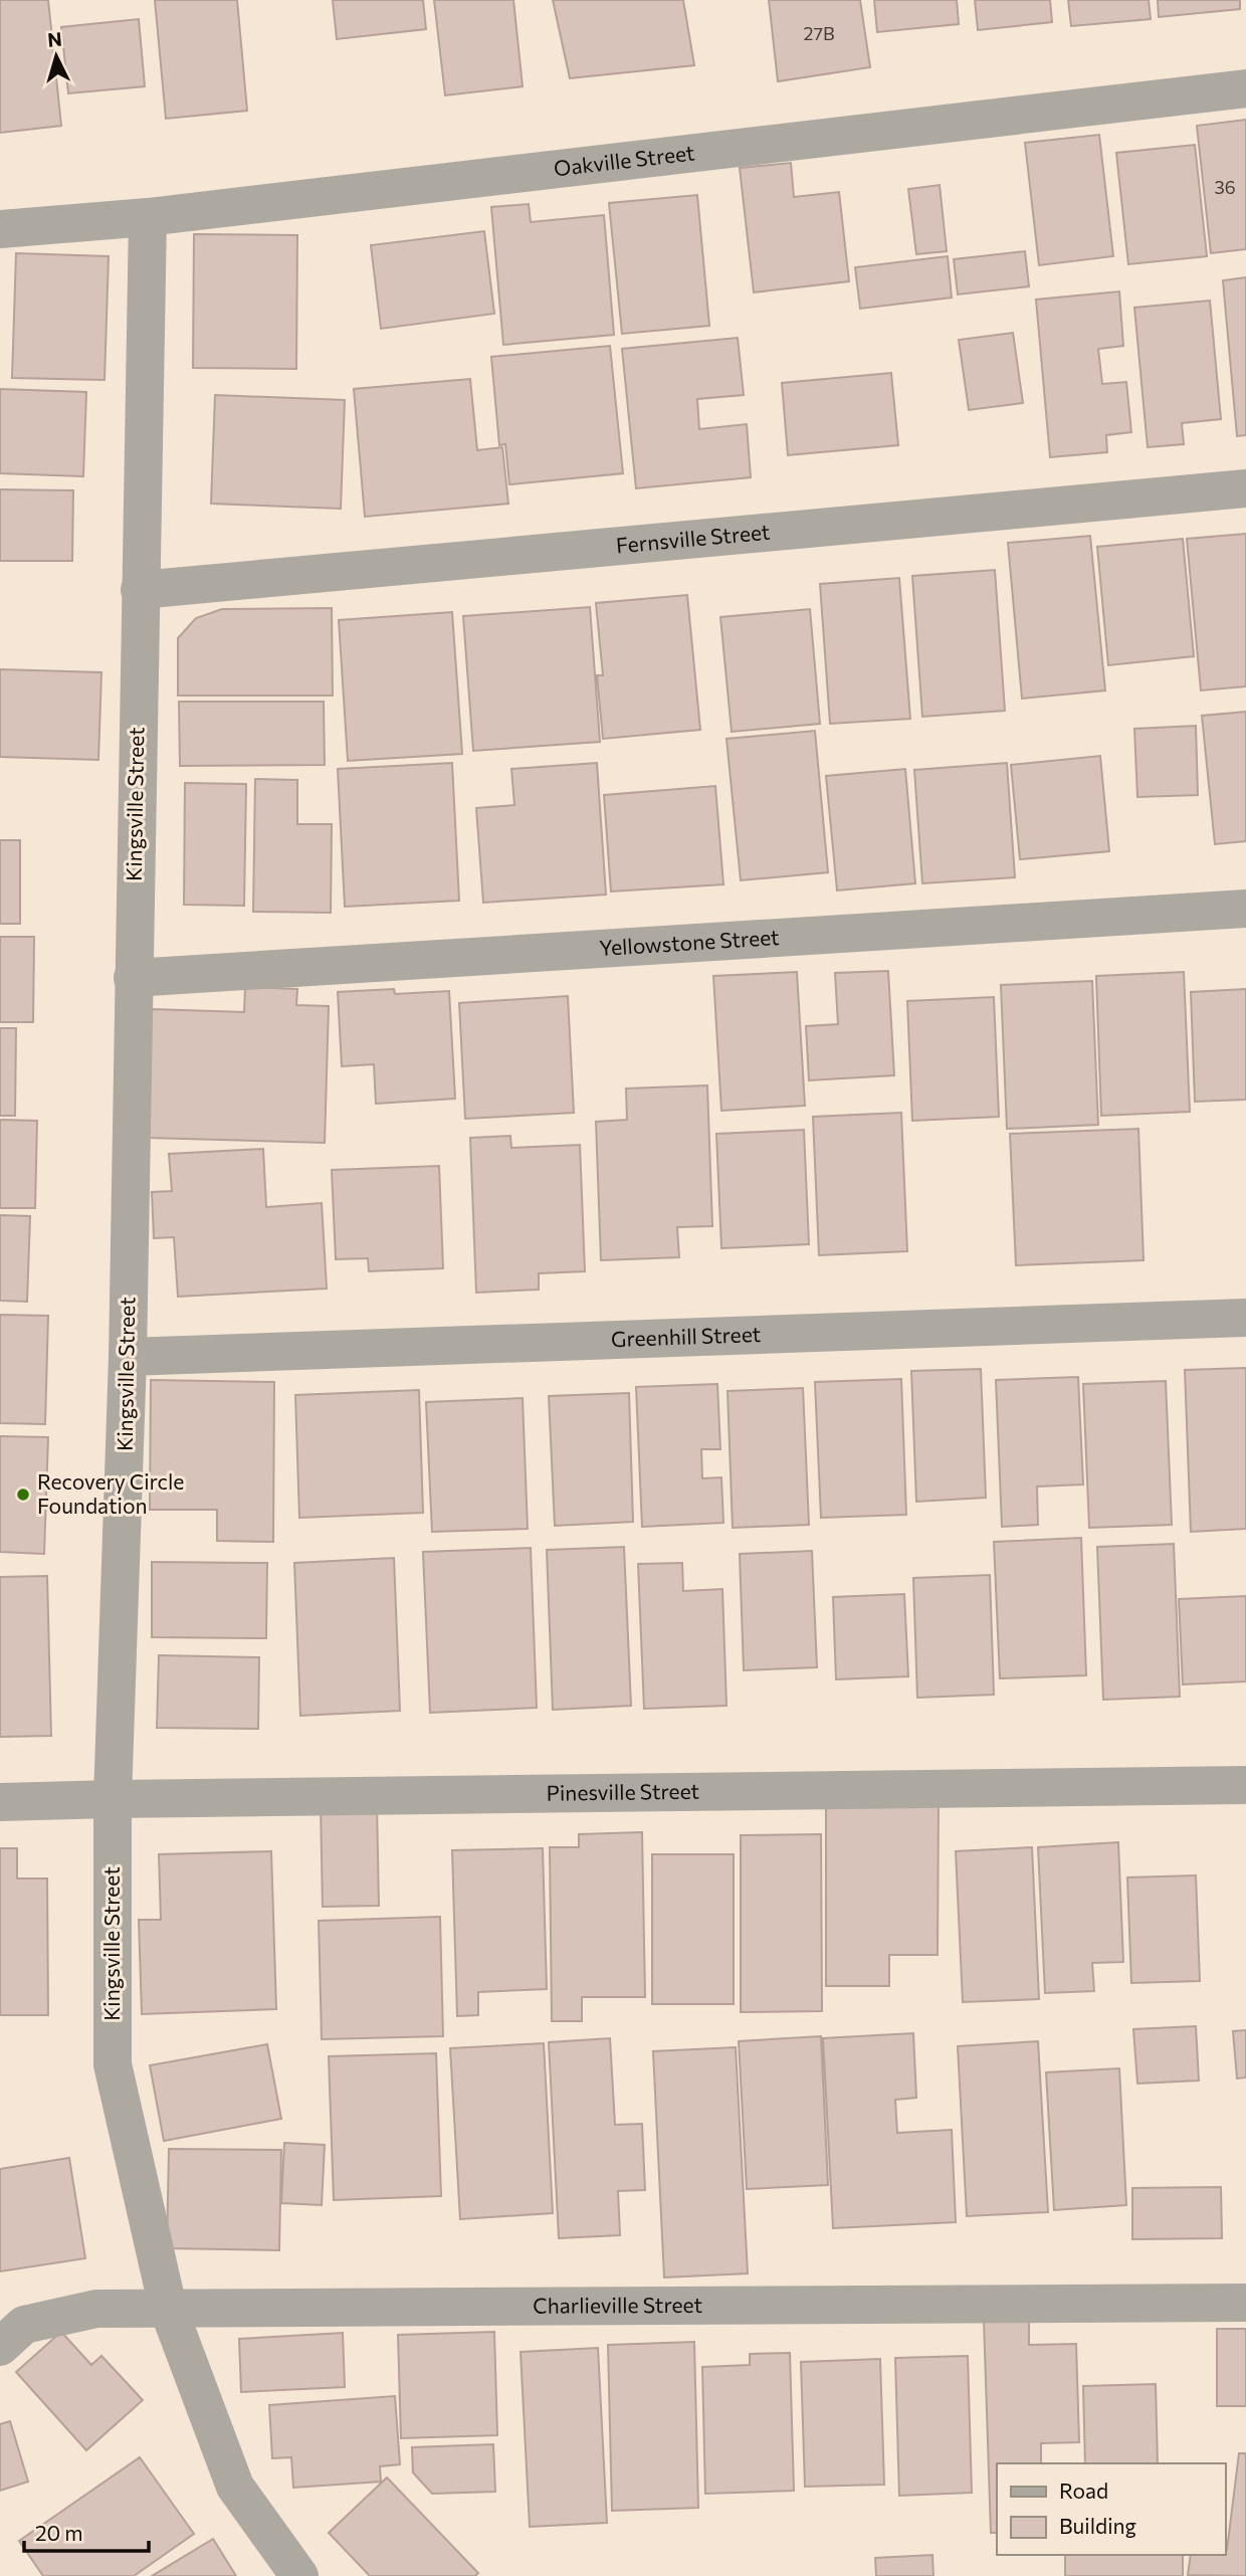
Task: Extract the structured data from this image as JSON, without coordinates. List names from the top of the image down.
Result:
{
  "streets": {
    "street": [
      "Oakville Street",
      "Fernsville Street",
      "Kingsville Street",
      "Yellowstone Street",
      "Greenhill Street",
      "Pinesville Street",
      "Charlieville Street"
    ]
  },
  "crossings": [
    ["Oakville Street", "Kingsville Street"],
    ["Fernsville Street", "Kingsville Street"],
    ["Kingsville Street", "Yellowstone Street"],
    ["Kingsville Street", "Greenhill Street"],
    ["Kingsville Street", "Pinesville Street"],
    ["Kingsville Street", "Charlieville Street"]
  ],
  "places": ["Recovery Circle Foundation"],
  "house_numbers": ["27B", "36"],
  "legend": ["Road", "Building"],
  "scale_bar": "20 m",
  "north": "top"
}
